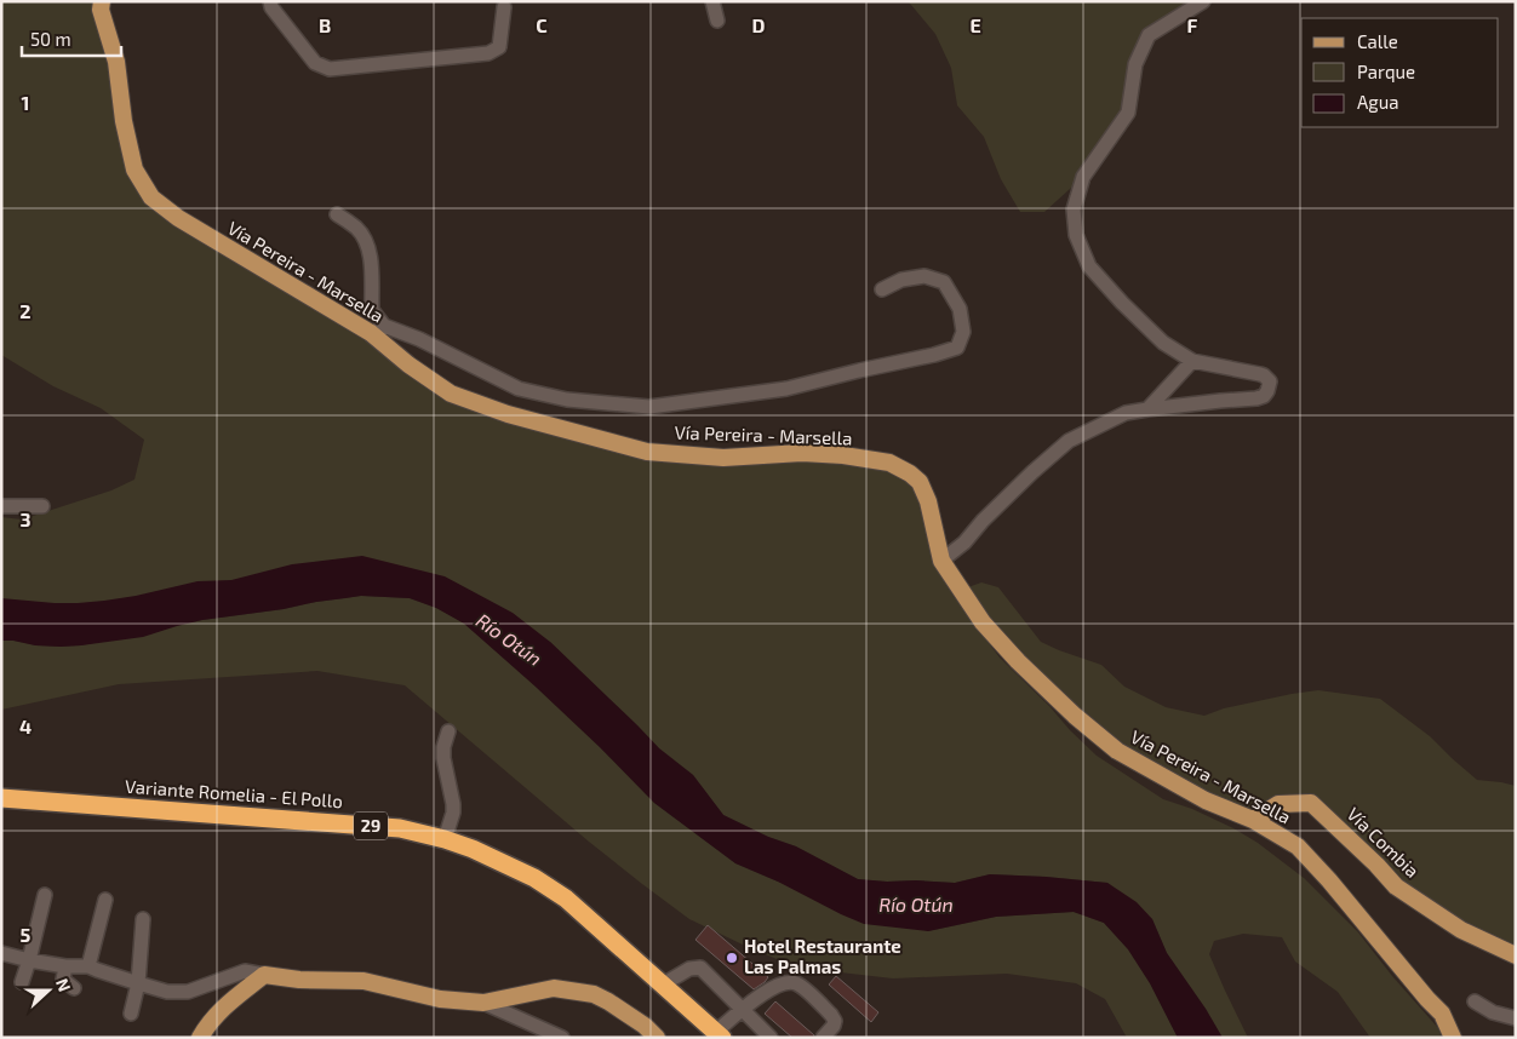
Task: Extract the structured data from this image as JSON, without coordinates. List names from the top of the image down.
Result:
{
  "streets": {
    "highway": ["Variante Romelia - El Pollo", "29"],
    "main road": ["Vía Pereira - Marsella", "Vía Combia"]
  },
  "crossings": [
    ["Vía Pereira - Marsella", "Vía Combia"]
  ],
  "water": ["Río Otún"],
  "places": ["Hotel Restaurante Las Palmas"],
  "legend": ["Calle", "Parque", "Agua"],
  "scale_bar": "50 m",
  "north": "right",
  "grid": {
    "columns": [
      "B",
      "C",
      "D",
      "E",
      "F"
    ],
    "rows": [
      "1",
      "2",
      "3",
      "4",
      "5"
    ]
  }
}
